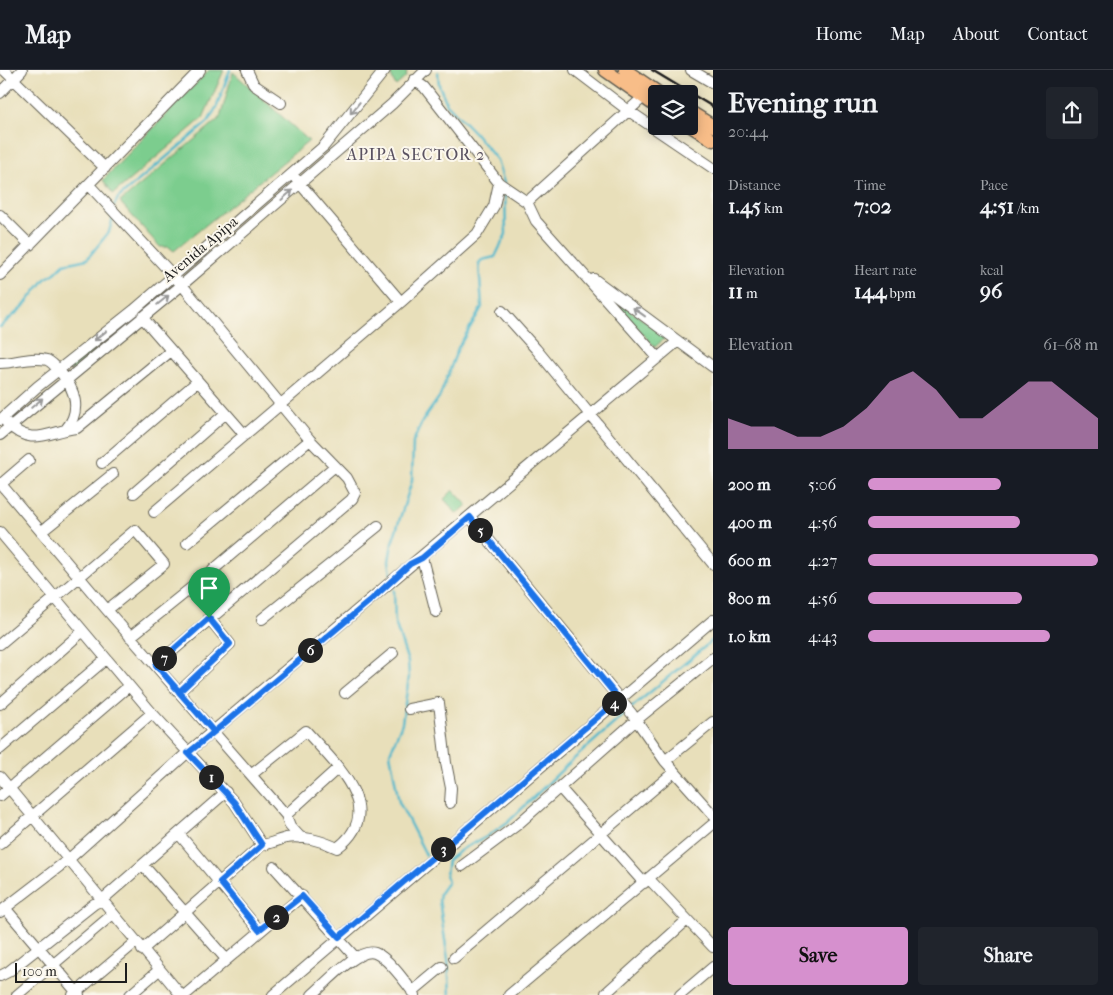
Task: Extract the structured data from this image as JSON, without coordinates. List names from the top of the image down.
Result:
{
  "streets": {
    "street": ["Avenida Apipa"]
  },
  "districts": ["APIPA SECTOR 2"],
  "scale_bar": "100 m",
  "page": {
    "header": "Map",
    "nav": [
      "Home",
      "Map",
      "About",
      "Contact"
    ],
    "heading": ["Evening run", "20:44"],
    "stats": [
      ["Distance", "1.45 km"],
      ["Time", "7:02"],
      ["Pace", "4:51 /km"],
      ["Elevation", "11 m"],
      ["Heart rate", "144 bpm"],
      ["kcal", "96"]
    ],
    "chart": ["Elevation", "61–68 m"],
    "list": [
      {
        "name": "200 m",
        "note": "5:06"
      },
      {
        "name": "400 m",
        "note": "4:56"
      },
      {
        "name": "600 m",
        "note": "4:27"
      },
      {
        "name": "800 m",
        "note": "4:56"
      },
      {
        "name": "1.0 km",
        "note": "4:43"
      }
    ],
    "pins": [
      "5",
      "6",
      "7",
      "4",
      "1",
      "3",
      "2"
    ],
    "buttons": ["Save", "Share"],
    "scale": "100 m"
  }
}
